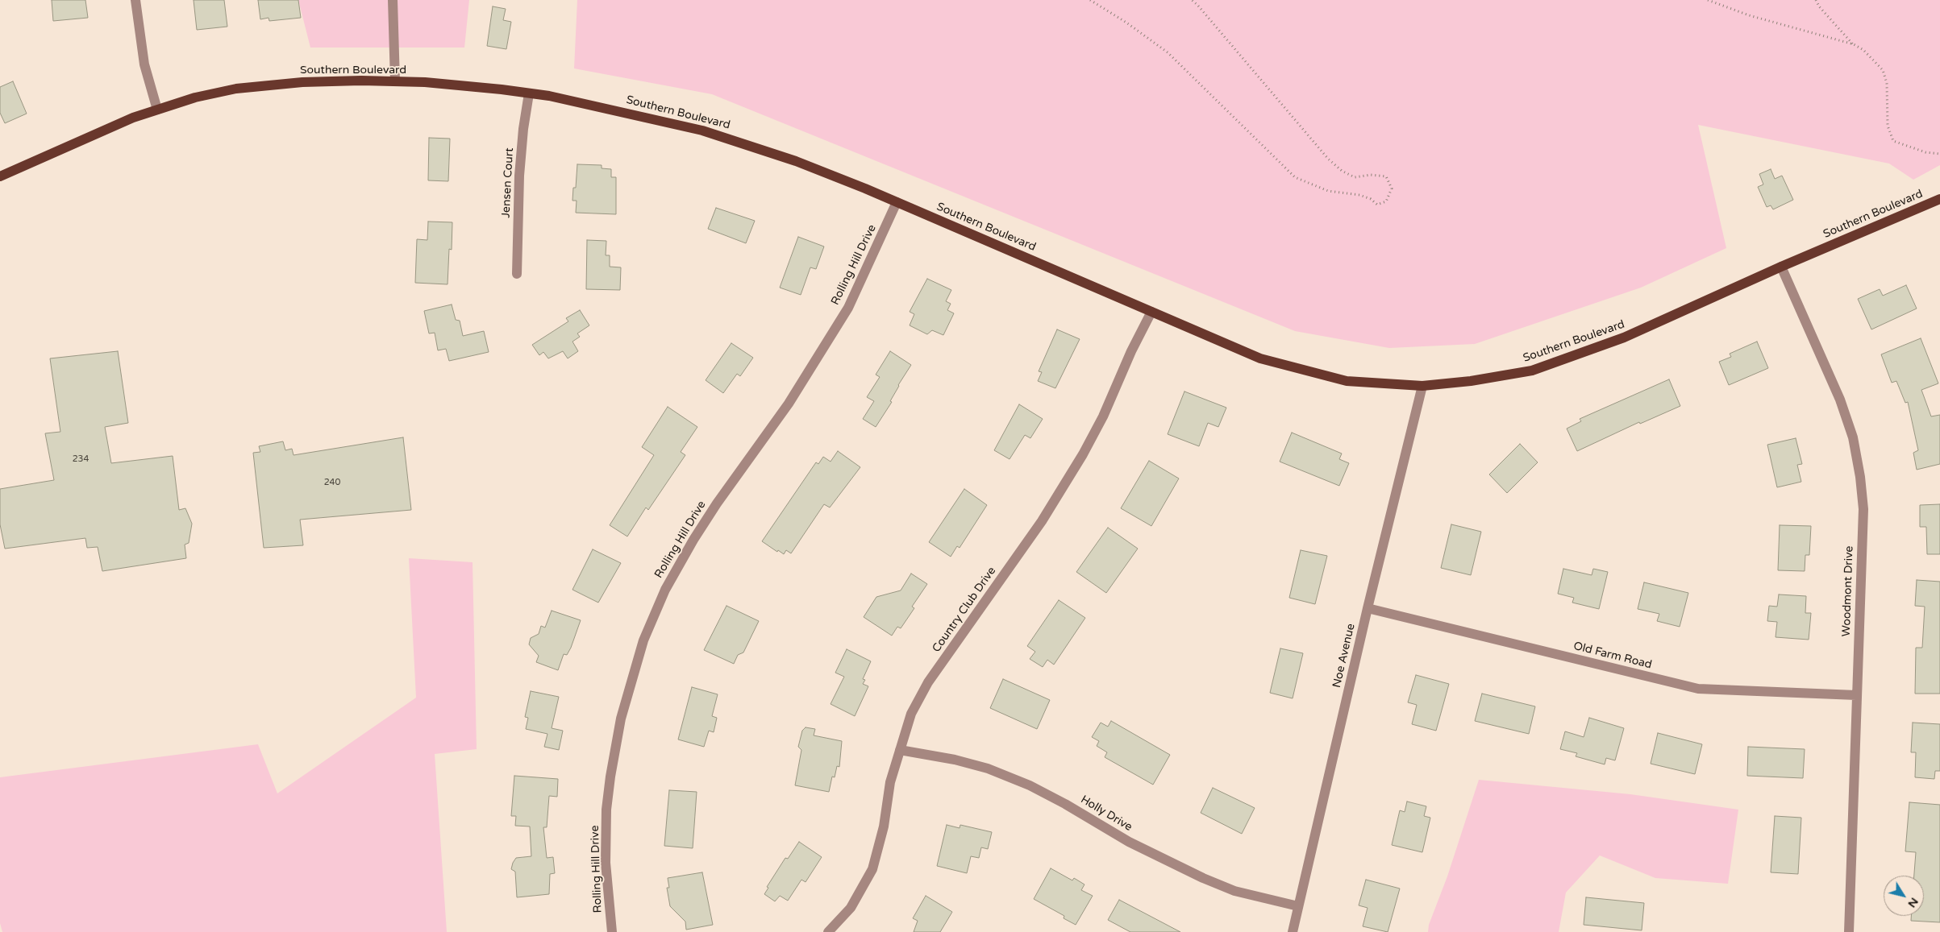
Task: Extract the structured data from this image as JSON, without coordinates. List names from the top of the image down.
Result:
{
  "streets": {
    "main road": ["Southern Boulevard"],
    "street": [
      "Jensen Court",
      "Rolling Hill Drive",
      "Woodmont Drive",
      "Country Club Drive",
      "Noe Avenue",
      "Old Farm Road",
      "Holly Drive"
    ]
  },
  "crossings": [
    ["Southern Boulevard", "Jensen Court"],
    ["Southern Boulevard", "Rolling Hill Drive"],
    ["Southern Boulevard", "Woodmont Drive"],
    ["Southern Boulevard", "Country Club Drive"],
    ["Southern Boulevard", "Noe Avenue"],
    ["Woodmont Drive", "Old Farm Road"],
    ["Country Club Drive", "Holly Drive"],
    ["Noe Avenue", "Old Farm Road"],
    ["Noe Avenue", "Holly Drive"]
  ],
  "house_numbers": ["234", "240"],
  "north": "bottom right"
}
